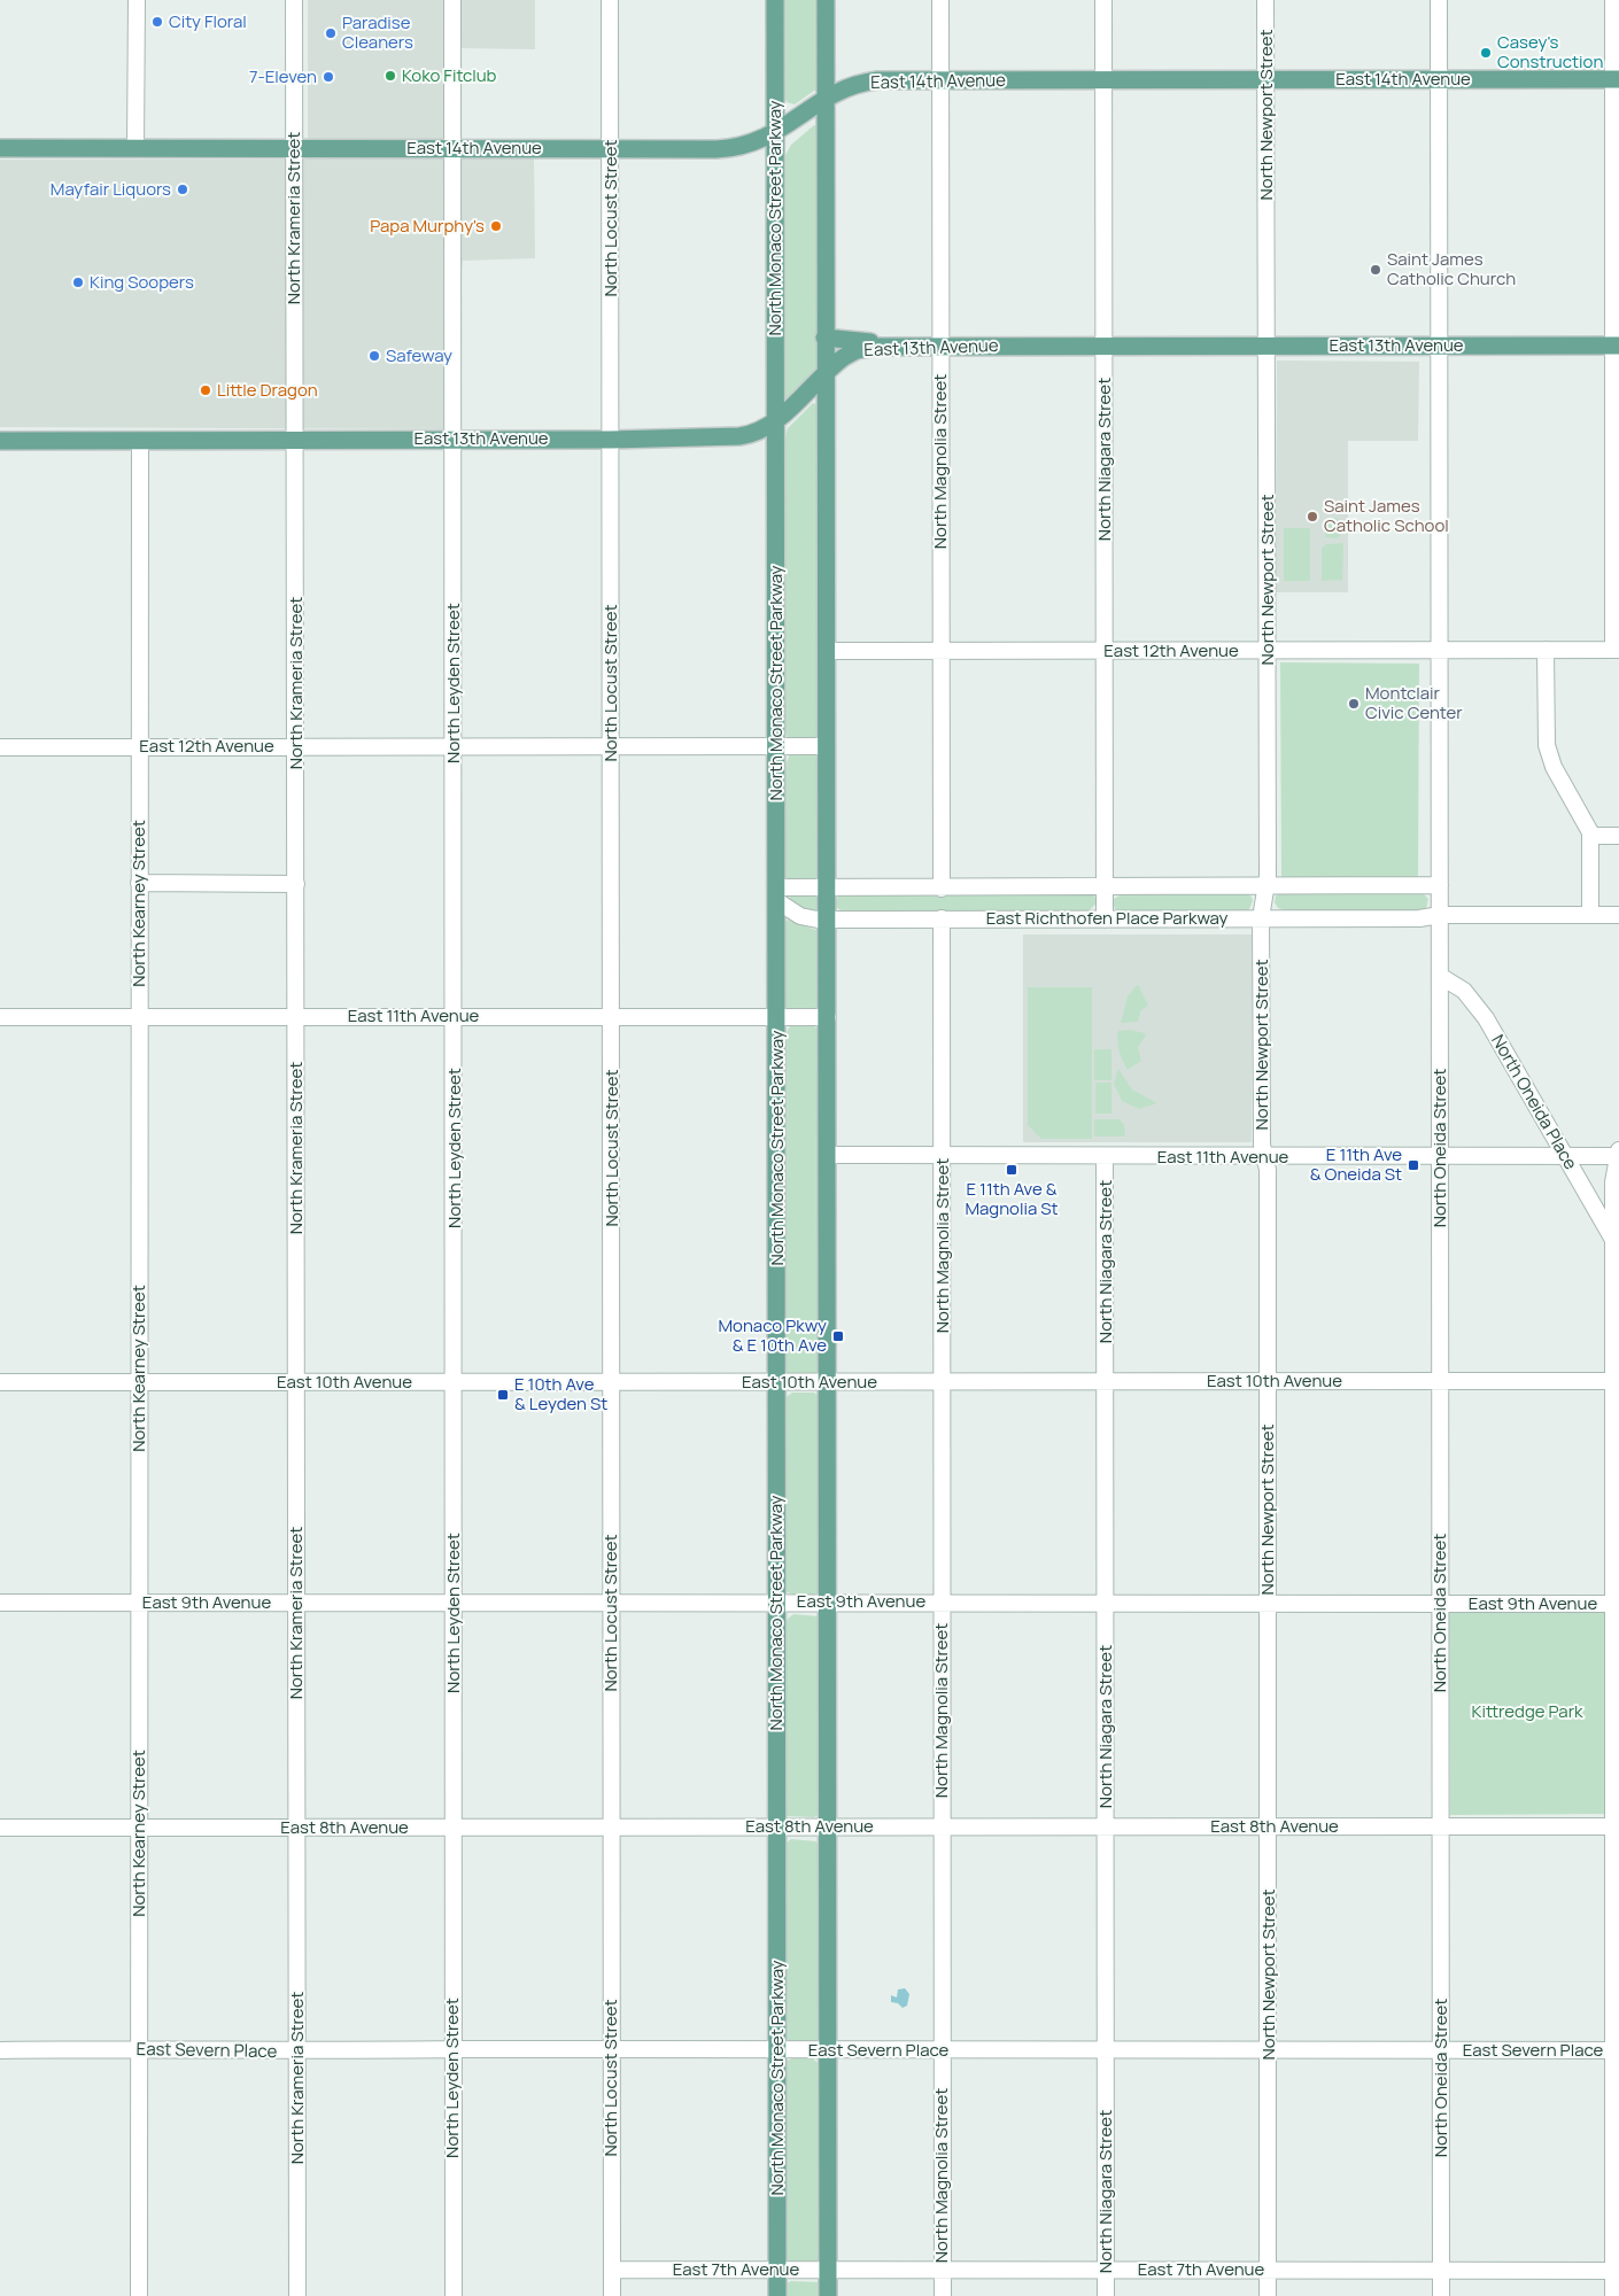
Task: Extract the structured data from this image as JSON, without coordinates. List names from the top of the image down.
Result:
{
  "streets": {
    "main road": ["East 14th Avenue", "North Monaco Street Parkway", "East 13th Avenue"],
    "street": [
      "North Newport Street",
      "North Krameria Street",
      "North Locust Street",
      "North Niagara Street",
      "North Magnolia Street",
      "East 12th Avenue",
      "North Leyden Street",
      "North Kearney Street",
      "East Richthofen Place Parkway",
      "East 11th Avenue",
      "North Oneida Place",
      "North Oneida Street",
      "East 10th Avenue",
      "East 9th Avenue",
      "East 8th Avenue",
      "East Severn Place",
      "East 7th Avenue"
    ]
  },
  "crossings": [
    ["East 14th Avenue", "North Newport Street"],
    ["East 14th Avenue", "North Krameria Street"],
    ["East 14th Avenue", "North Locust Street"],
    ["East 14th Avenue", "North Monaco Street Parkway"],
    ["East 14th Avenue", "North Niagara Street"],
    ["East 14th Avenue", "North Magnolia Street"],
    ["East 14th Avenue", "North Leyden Street"],
    ["East 14th Avenue", "North Oneida Street"],
    ["North Newport Street", "East 13th Avenue"],
    ["North Newport Street", "East 12th Avenue"],
    ["North Newport Street", "East Richthofen Place Parkway"],
    ["North Newport Street", "East 11th Avenue"],
    ["North Newport Street", "East 10th Avenue"],
    ["North Newport Street", "East 9th Avenue"],
    ["North Newport Street", "East 8th Avenue"],
    ["North Newport Street", "East Severn Place"],
    ["North Newport Street", "East 7th Avenue"],
    ["North Krameria Street", "East 13th Avenue"],
    ["North Krameria Street", "East 12th Avenue"],
    ["North Krameria Street", "East 11th Avenue"],
    ["North Krameria Street", "East 10th Avenue"],
    ["North Krameria Street", "East 9th Avenue"],
    ["North Krameria Street", "East 8th Avenue"],
    ["North Krameria Street", "East Severn Place"],
    ["North Locust Street", "East 13th Avenue"],
    ["North Locust Street", "East 12th Avenue"],
    ["North Locust Street", "East 11th Avenue"],
    ["North Locust Street", "East 10th Avenue"],
    ["North Locust Street", "East 9th Avenue"],
    ["North Locust Street", "East 8th Avenue"],
    ["North Locust Street", "East Severn Place"],
    ["North Locust Street", "East 7th Avenue"],
    ["North Monaco Street Parkway", "East 13th Avenue"],
    ["North Monaco Street Parkway", "East 12th Avenue"],
    ["North Monaco Street Parkway", "East Richthofen Place Parkway"],
    ["North Monaco Street Parkway", "East 11th Avenue"],
    ["North Monaco Street Parkway", "East 10th Avenue"],
    ["North Monaco Street Parkway", "East 9th Avenue"],
    ["North Monaco Street Parkway", "East 8th Avenue"],
    ["North Monaco Street Parkway", "East Severn Place"],
    ["North Monaco Street Parkway", "East 7th Avenue"],
    ["East 13th Avenue", "North Niagara Street"],
    ["East 13th Avenue", "North Magnolia Street"],
    ["East 13th Avenue", "North Leyden Street"],
    ["East 13th Avenue", "North Kearney Street"],
    ["East 13th Avenue", "North Oneida Street"],
    ["North Niagara Street", "East 12th Avenue"],
    ["North Niagara Street", "East Richthofen Place Parkway"],
    ["North Niagara Street", "East 11th Avenue"],
    ["North Niagara Street", "East 10th Avenue"],
    ["North Niagara Street", "East 9th Avenue"],
    ["North Niagara Street", "East 8th Avenue"],
    ["North Niagara Street", "East Severn Place"],
    ["North Niagara Street", "East 7th Avenue"],
    ["North Magnolia Street", "East 12th Avenue"],
    ["North Magnolia Street", "East Richthofen Place Parkway"],
    ["North Magnolia Street", "East 11th Avenue"],
    ["North Magnolia Street", "East 10th Avenue"],
    ["North Magnolia Street", "East 9th Avenue"],
    ["North Magnolia Street", "East 8th Avenue"],
    ["North Magnolia Street", "East Severn Place"],
    ["North Magnolia Street", "East 7th Avenue"],
    ["East 12th Avenue", "North Leyden Street"],
    ["East 12th Avenue", "North Kearney Street"],
    ["East 12th Avenue", "North Oneida Street"],
    ["North Leyden Street", "East 11th Avenue"],
    ["North Leyden Street", "East 10th Avenue"],
    ["North Leyden Street", "East 9th Avenue"],
    ["North Leyden Street", "East 8th Avenue"],
    ["North Leyden Street", "East Severn Place"],
    ["North Kearney Street", "East 11th Avenue"],
    ["North Kearney Street", "East 10th Avenue"],
    ["North Kearney Street", "East 9th Avenue"],
    ["North Kearney Street", "East 8th Avenue"],
    ["North Kearney Street", "East Severn Place"],
    ["East Richthofen Place Parkway", "North Oneida Street"],
    ["East 11th Avenue", "North Oneida Place"],
    ["East 11th Avenue", "North Oneida Street"],
    ["North Oneida Place", "North Oneida Street"],
    ["North Oneida Street", "East 10th Avenue"],
    ["North Oneida Street", "East 9th Avenue"],
    ["North Oneida Street", "East 8th Avenue"],
    ["North Oneida Street", "East Severn Place"],
    ["North Oneida Street", "East 7th Avenue"]
  ],
  "parks": ["Kittredge Park"],
  "places": {
    "other": [
      "City Floral",
      "Paradise Cleaners",
      "Casey's Construction",
      "Koko Fitclub",
      "7-Eleven",
      "Mayfair Liquors",
      "Papa Murphy's",
      "Saint James Catholic Church",
      "King Soopers",
      "Safeway",
      "Little Dragon",
      "Saint James Catholic School",
      "Montclair Civic Center"
    ],
    "transit": [
      "E 11th Ave & Oneida St",
      "E 11th Ave & Magnolia St",
      "Monaco Pkwy & E 10th Ave",
      "E 10th Ave & Leyden St"
    ]
  }
}
